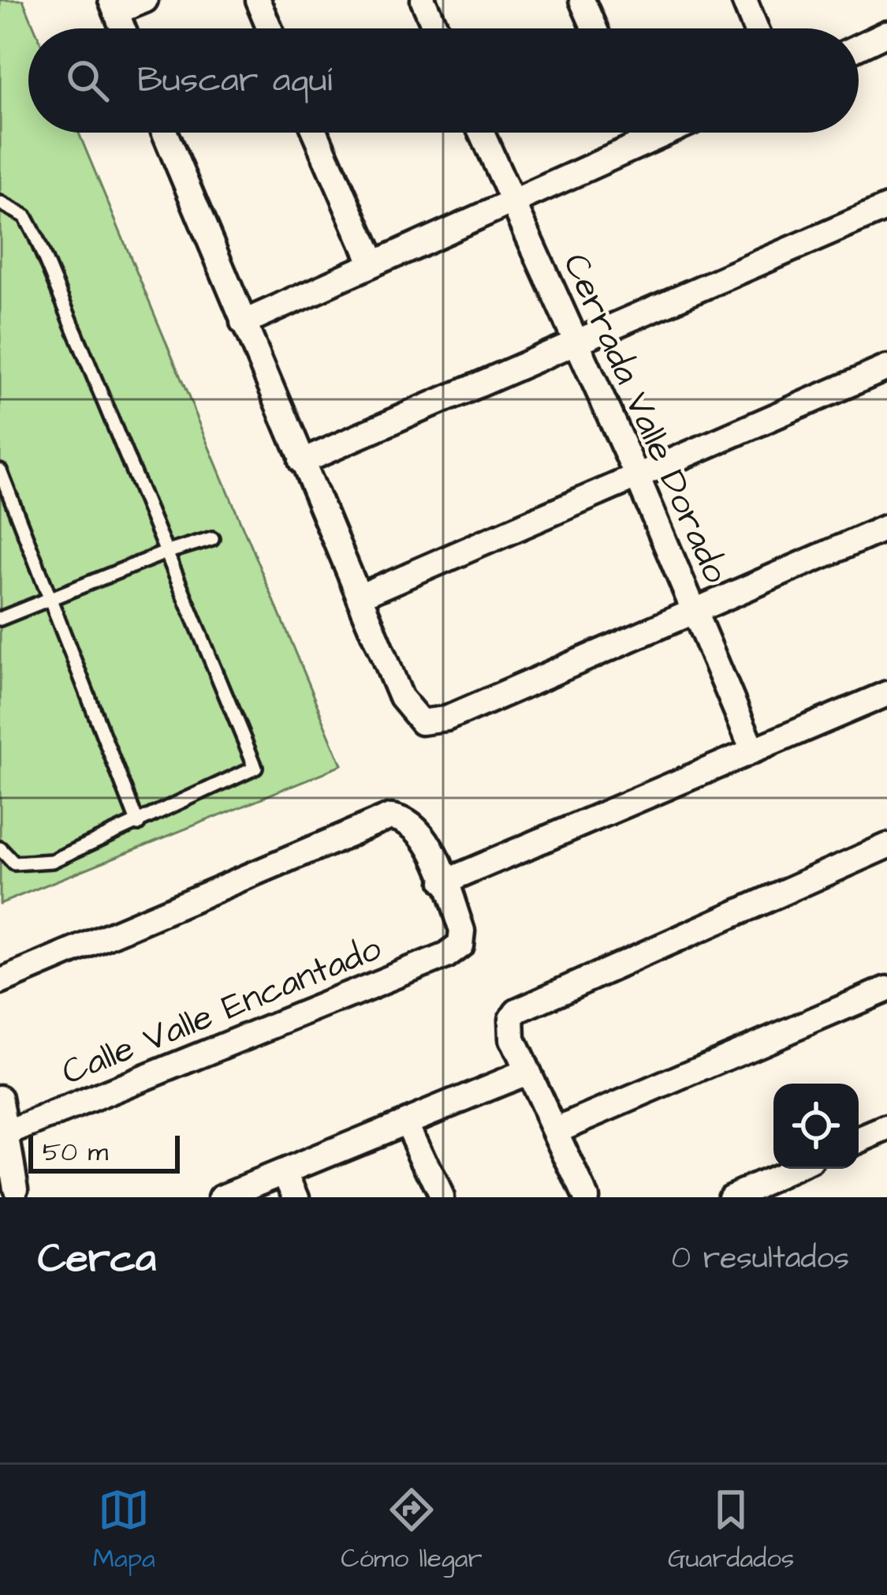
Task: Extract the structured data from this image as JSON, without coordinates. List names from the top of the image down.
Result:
{
  "streets": {
    "street": ["Cerrada Valle Dorado", "Calle Valle Encantado"]
  },
  "scale_bar": "50 m",
  "page": {
    "search": "Buscar aquí",
    "scale": "50 m",
    "heading": ["Cerca", "0 resultados"],
    "nav": ["Mapa", "Cómo llegar", "Guardados"]
  }
}
